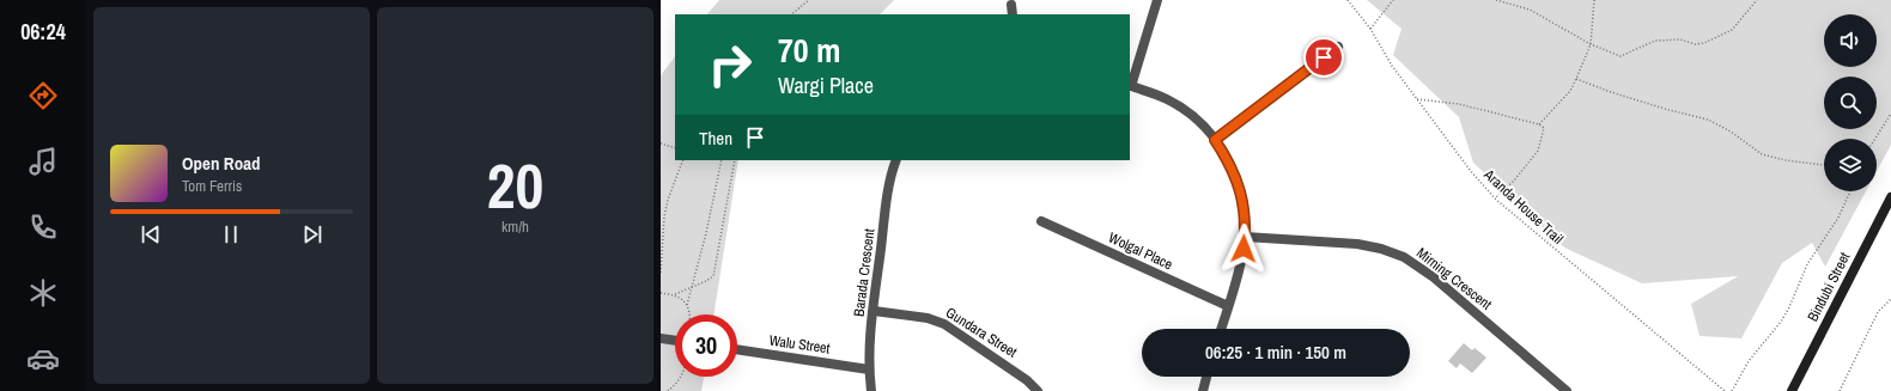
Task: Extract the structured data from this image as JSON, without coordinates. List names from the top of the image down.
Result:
{
  "streets": {
    "main road": ["Bindubi Street"],
    "street": [
      "Wolgal Place",
      "Barada Crescent",
      "Mirning Crescent",
      "Gundara Street",
      "Walu Street"
    ],
    "path": ["Aranda House Trail"]
  },
  "crossings": [
    ["Barada Crescent", "Gundara Street"],
    ["Barada Crescent", "Walu Street"]
  ],
  "page": {
    "tabs": "06:24",
    "tile": ["20", "km/h"],
    "turn": ["70 m", "Wargi Place"],
    "then": "Then",
    "song": ["Open Road", "Tom Ferris"],
    "limit": "30",
    "trip": "06:25 · 1 min · 150 m"
  }
}
